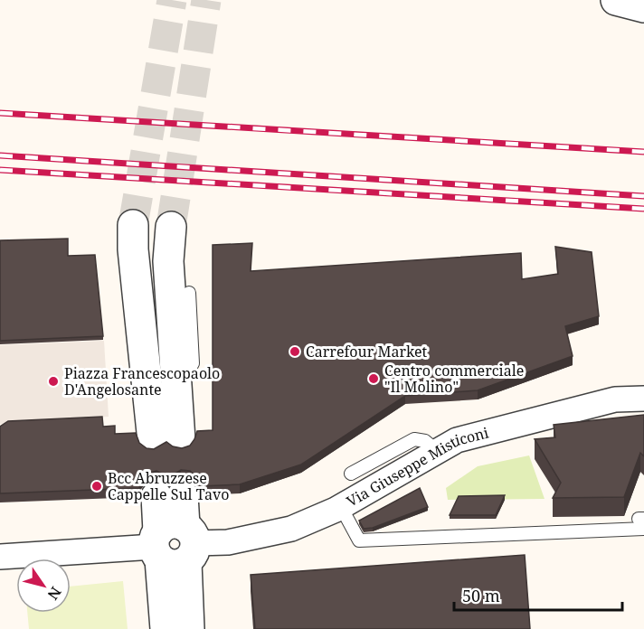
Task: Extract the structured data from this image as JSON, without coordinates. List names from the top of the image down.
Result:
{
  "streets": {
    "street": ["Via Giuseppe Misticoni"]
  },
  "places": [
    "Carrefour Market",
    "Centro commerciale \"Il Molino\"",
    "Piazza Francescopaolo D'Angelosante",
    "Bcc Abruzzese Cappelle Sul Tavo"
  ],
  "scale_bar": "50 m",
  "north": "bottom right"
}
